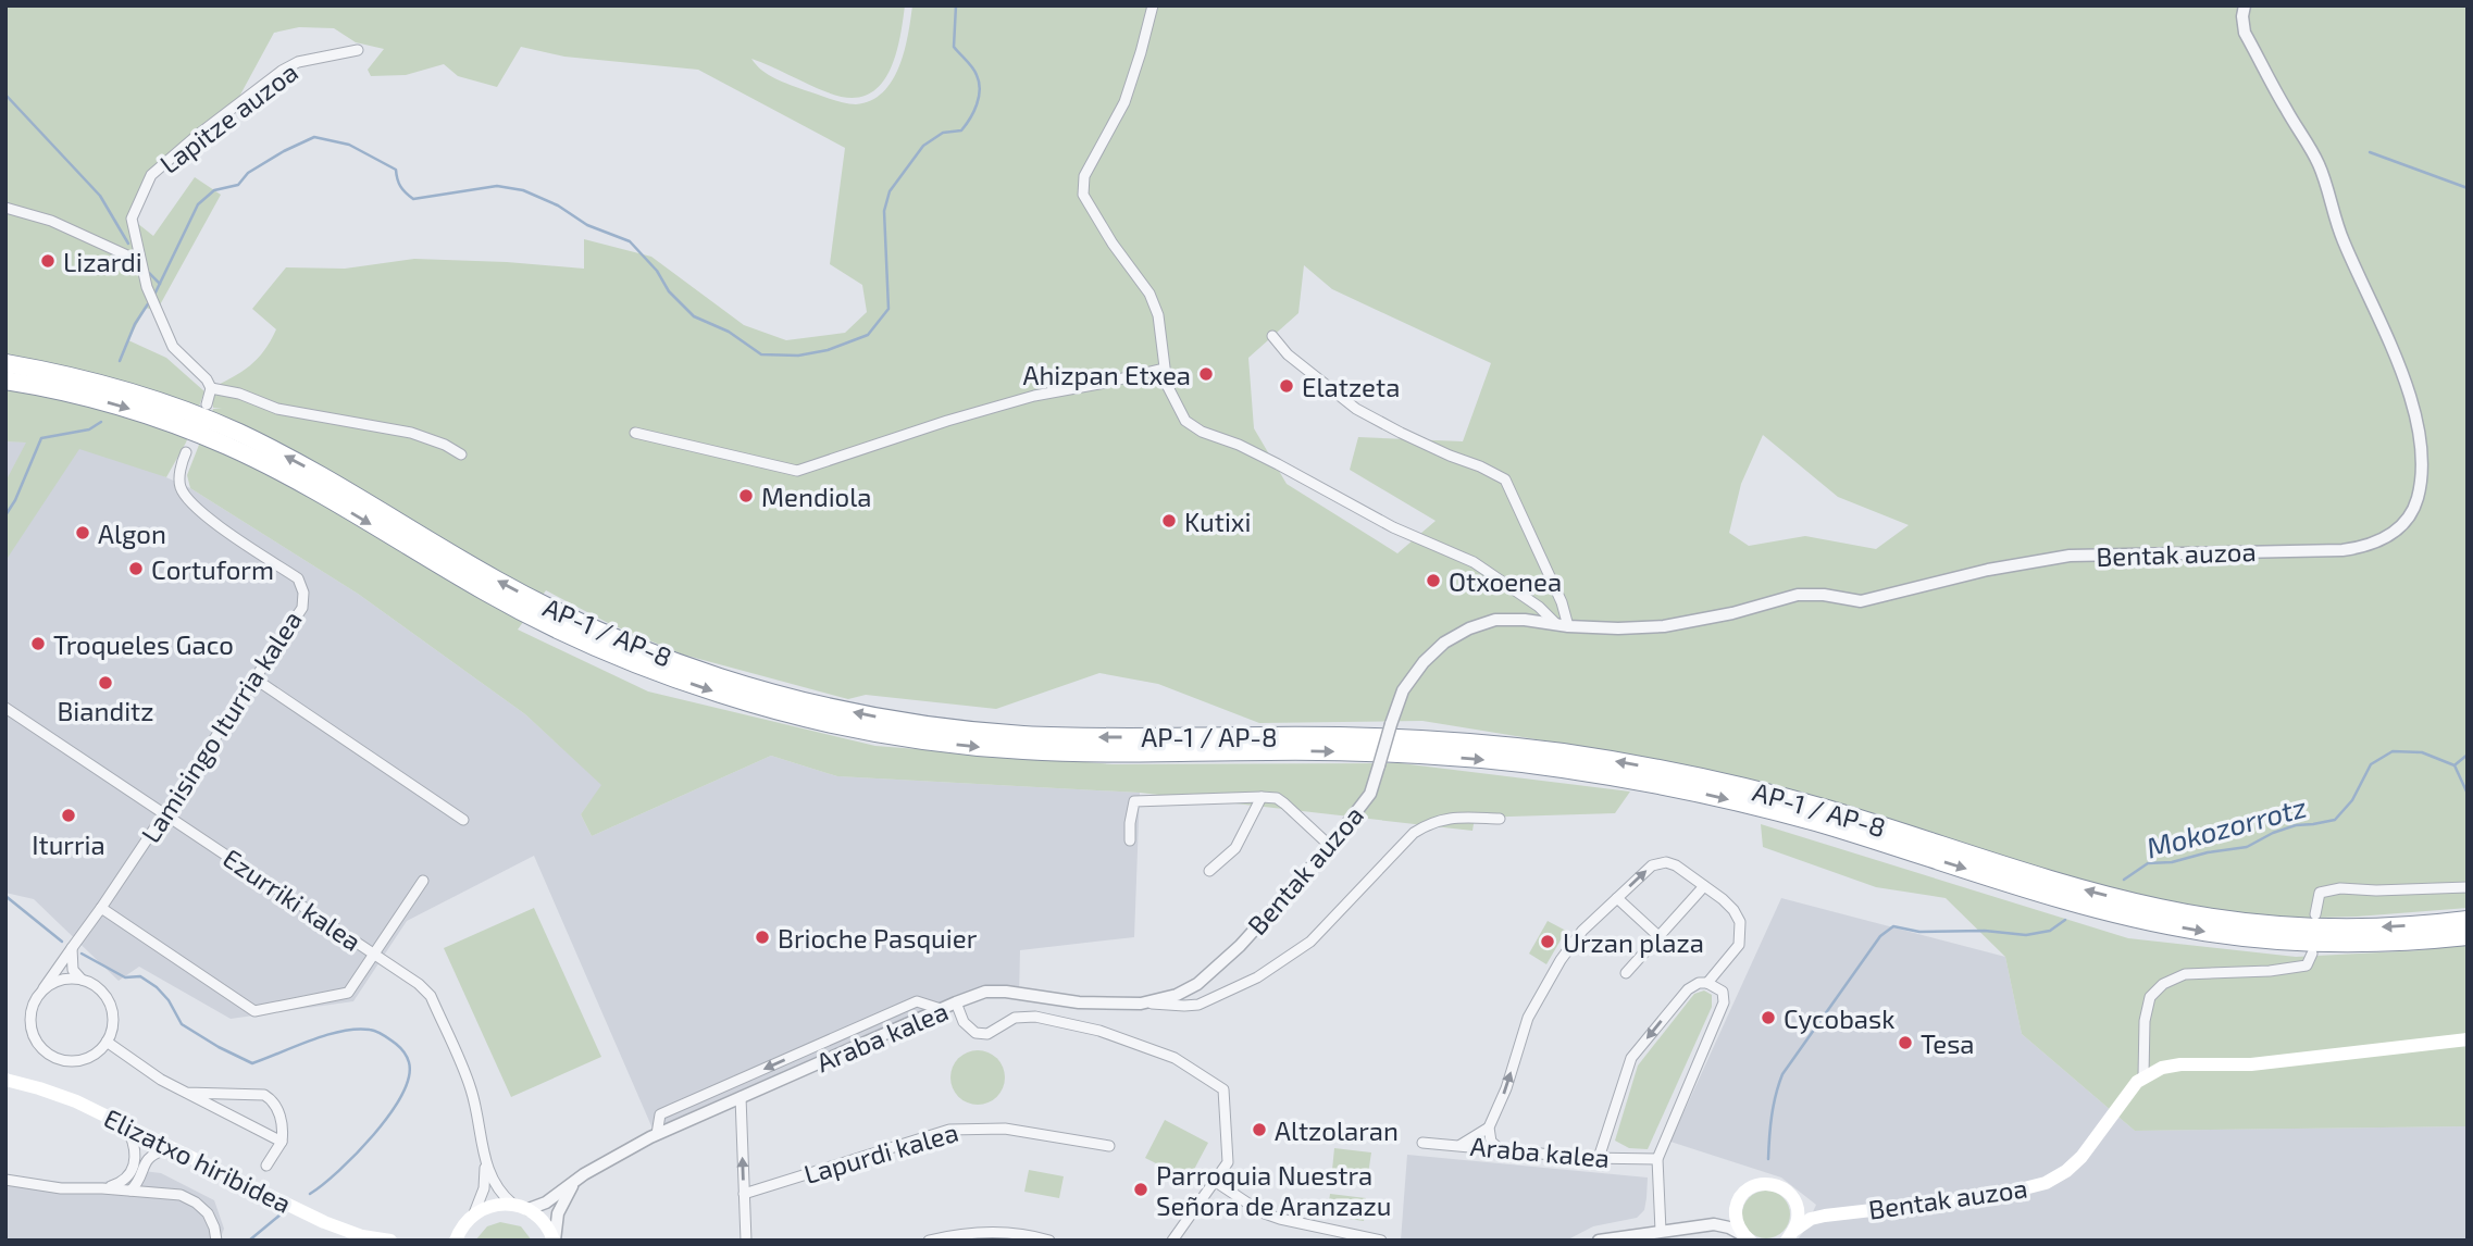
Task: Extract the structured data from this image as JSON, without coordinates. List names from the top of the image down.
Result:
{
  "streets": {
    "highway": ["AP-1 / AP-8"],
    "main road": ["Bentak auzoa", "Elizatxo hiribidea"],
    "street": [
      "Lapitze auzoa",
      "Lamisingo Iturria kalea",
      "Ezurriki kalea",
      "Araba kalea",
      "Lapurdi kalea"
    ]
  },
  "crossings": [
    ["Bentak auzoa", "Araba kalea"],
    ["Lamisingo Iturria kalea", "Ezurriki kalea"]
  ],
  "water": ["Mokozorrotz"],
  "places": [
    "Lizardi",
    "Ahizpan Etxea",
    "Elatzeta",
    "Mendiola",
    "Kutixi",
    "Algon",
    "Cortuform",
    "Otxoenea",
    "Troqueles Gaco",
    "Bianditz",
    "Iturria",
    "Brioche Pasquier",
    "Urzan plaza",
    "Cycobask",
    "Tesa",
    "Altzolaran",
    "Parroquia Nuestra Señora de Aranzazu"
  ]
}
